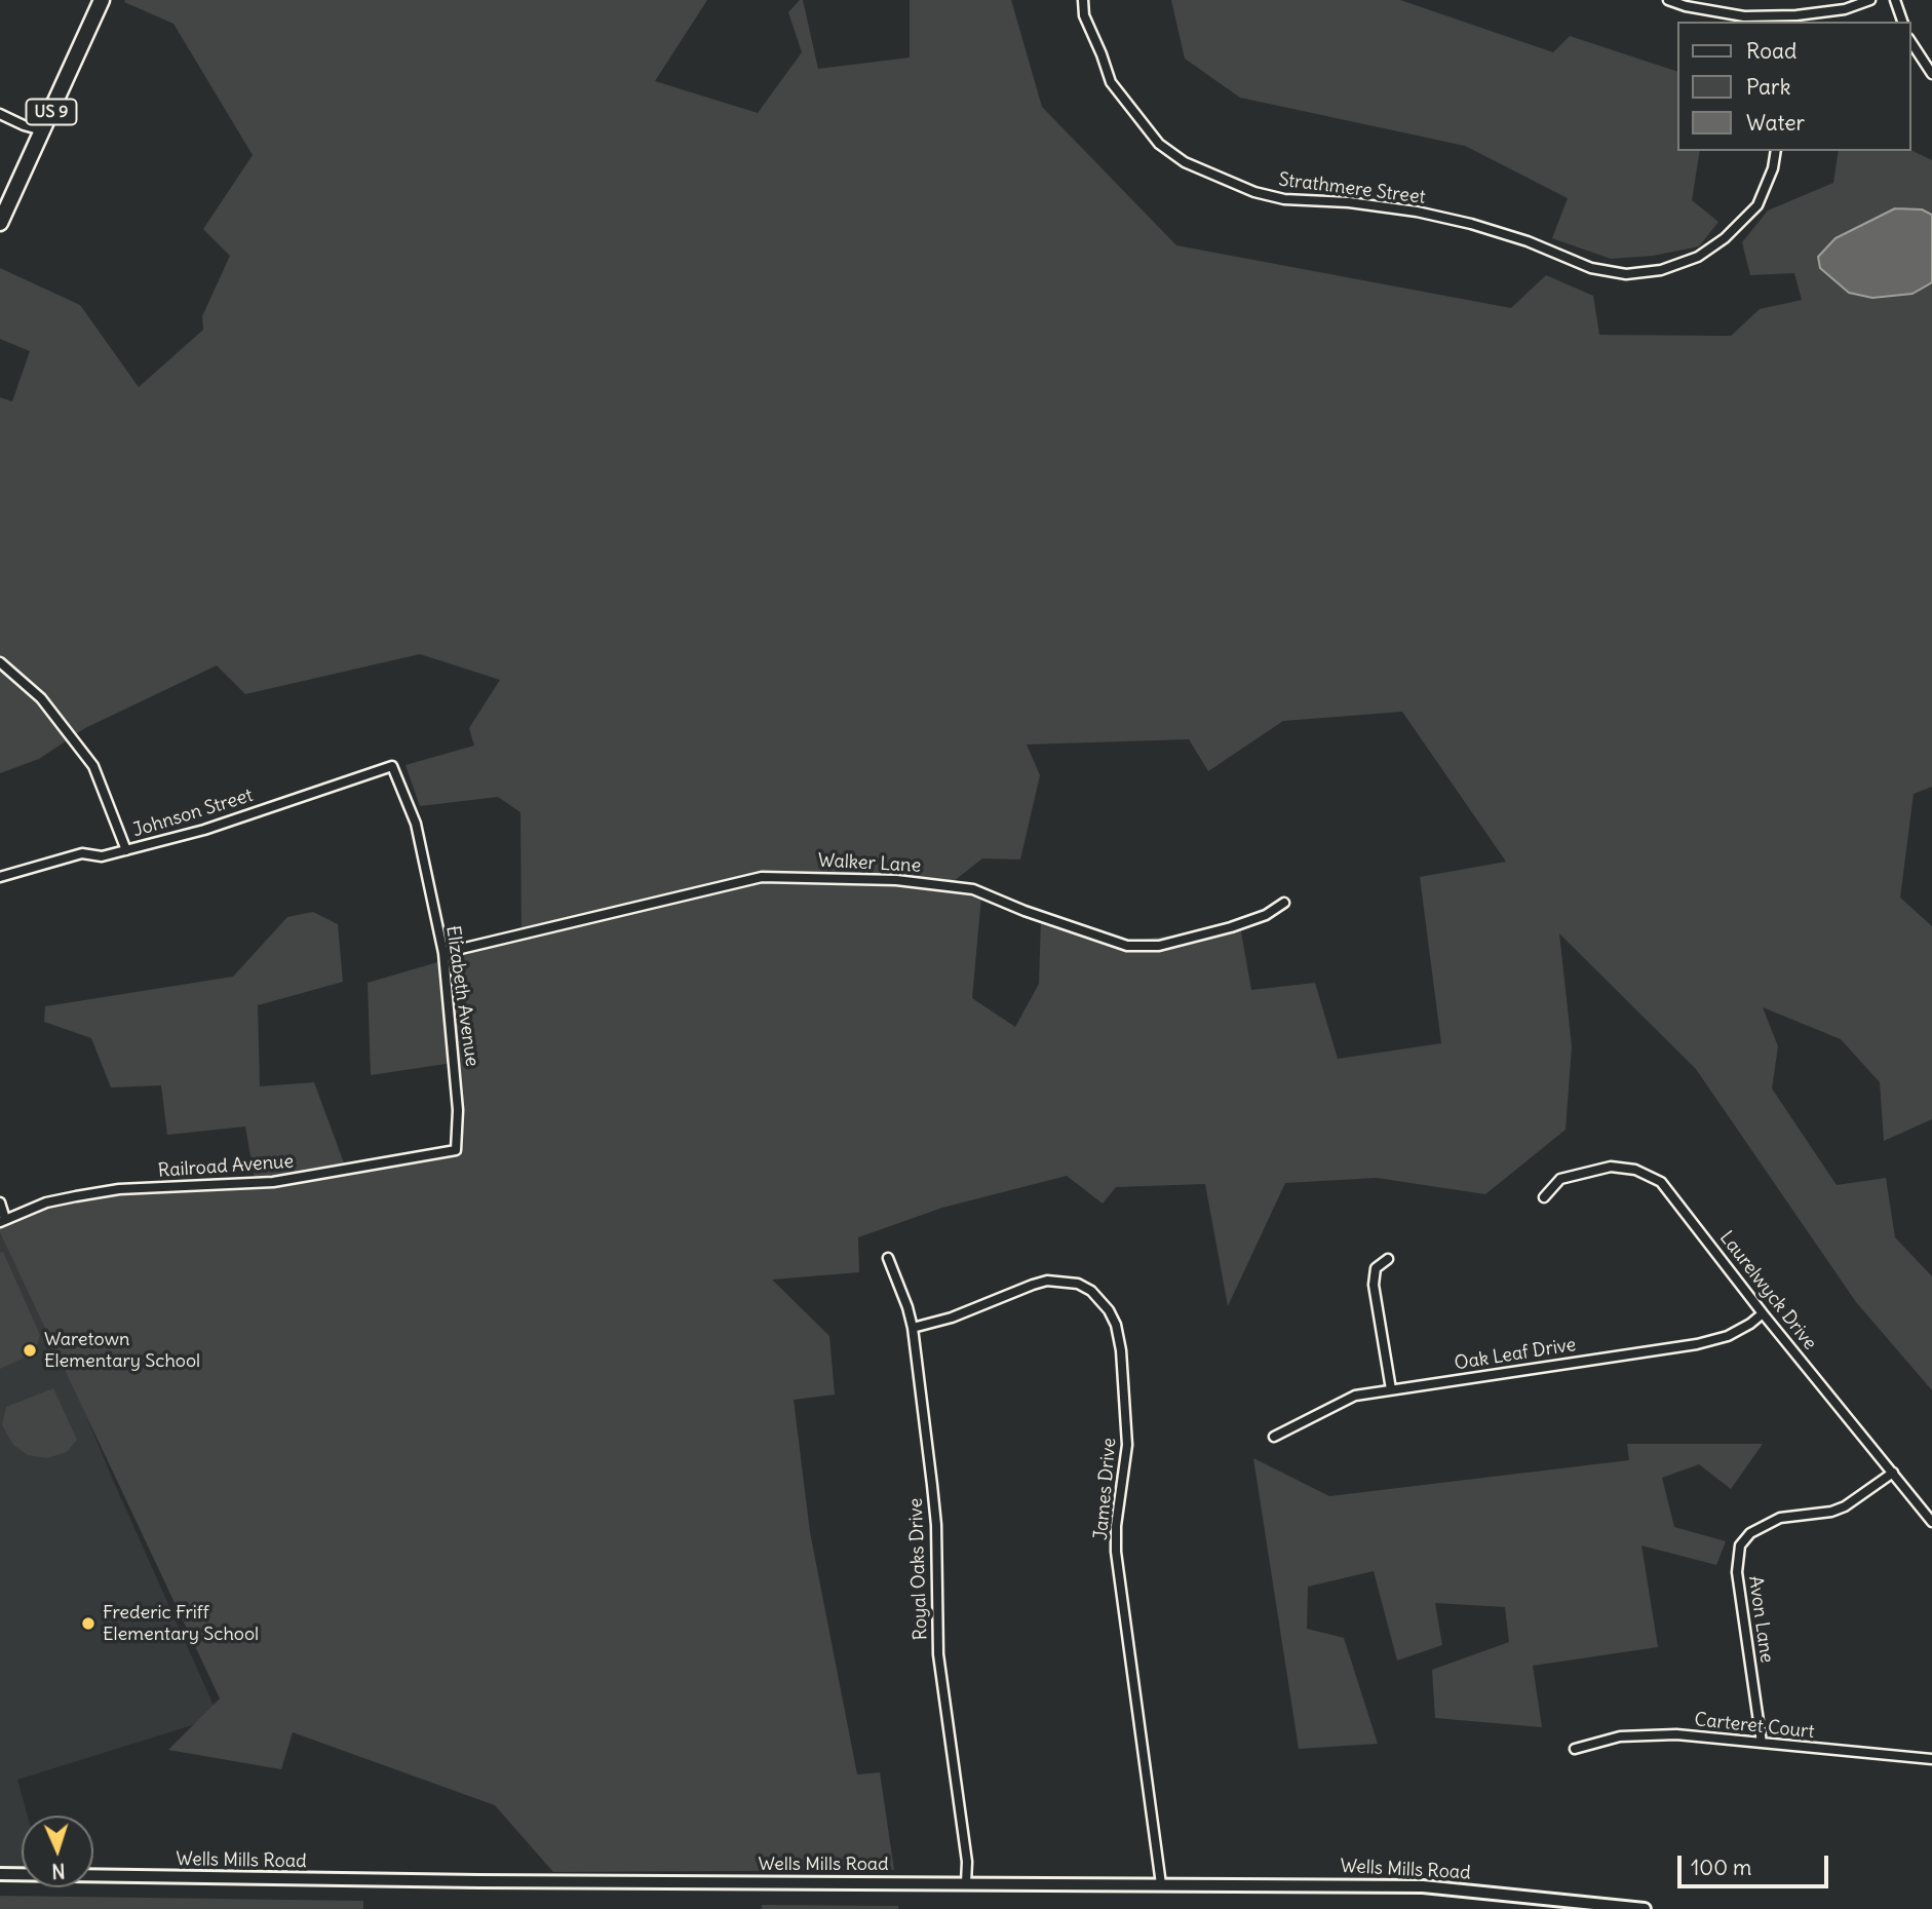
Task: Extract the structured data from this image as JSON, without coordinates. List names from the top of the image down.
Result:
{
  "streets": {
    "highway": ["US 9"],
    "main road": ["Wells Mills Road"],
    "street": [
      "Strathmere Street",
      "Johnson Street",
      "Walker Lane",
      "Elizabeth Avenue",
      "Railroad Avenue",
      "Laurelwyck Drive",
      "Oak Leaf Drive",
      "James Drive",
      "Royal Oaks Drive",
      "Avon Lane",
      "Carteret Court"
    ]
  },
  "crossings": [
    ["Johnson Street", "Elizabeth Avenue"],
    ["Walker Lane", "Elizabeth Avenue"],
    ["Elizabeth Avenue", "Railroad Avenue"],
    ["Laurelwyck Drive", "Oak Leaf Drive"],
    ["Laurelwyck Drive", "Avon Lane"],
    ["James Drive", "Royal Oaks Drive"],
    ["James Drive", "Wells Mills Road"],
    ["Royal Oaks Drive", "Wells Mills Road"],
    ["Avon Lane", "Carteret Court"]
  ],
  "places": ["Waretown Elementary School", "Frederic Friff Elementary School"],
  "legend": ["Road", "Park", "Water"],
  "scale_bar": "100 m",
  "north": "bottom"
}
